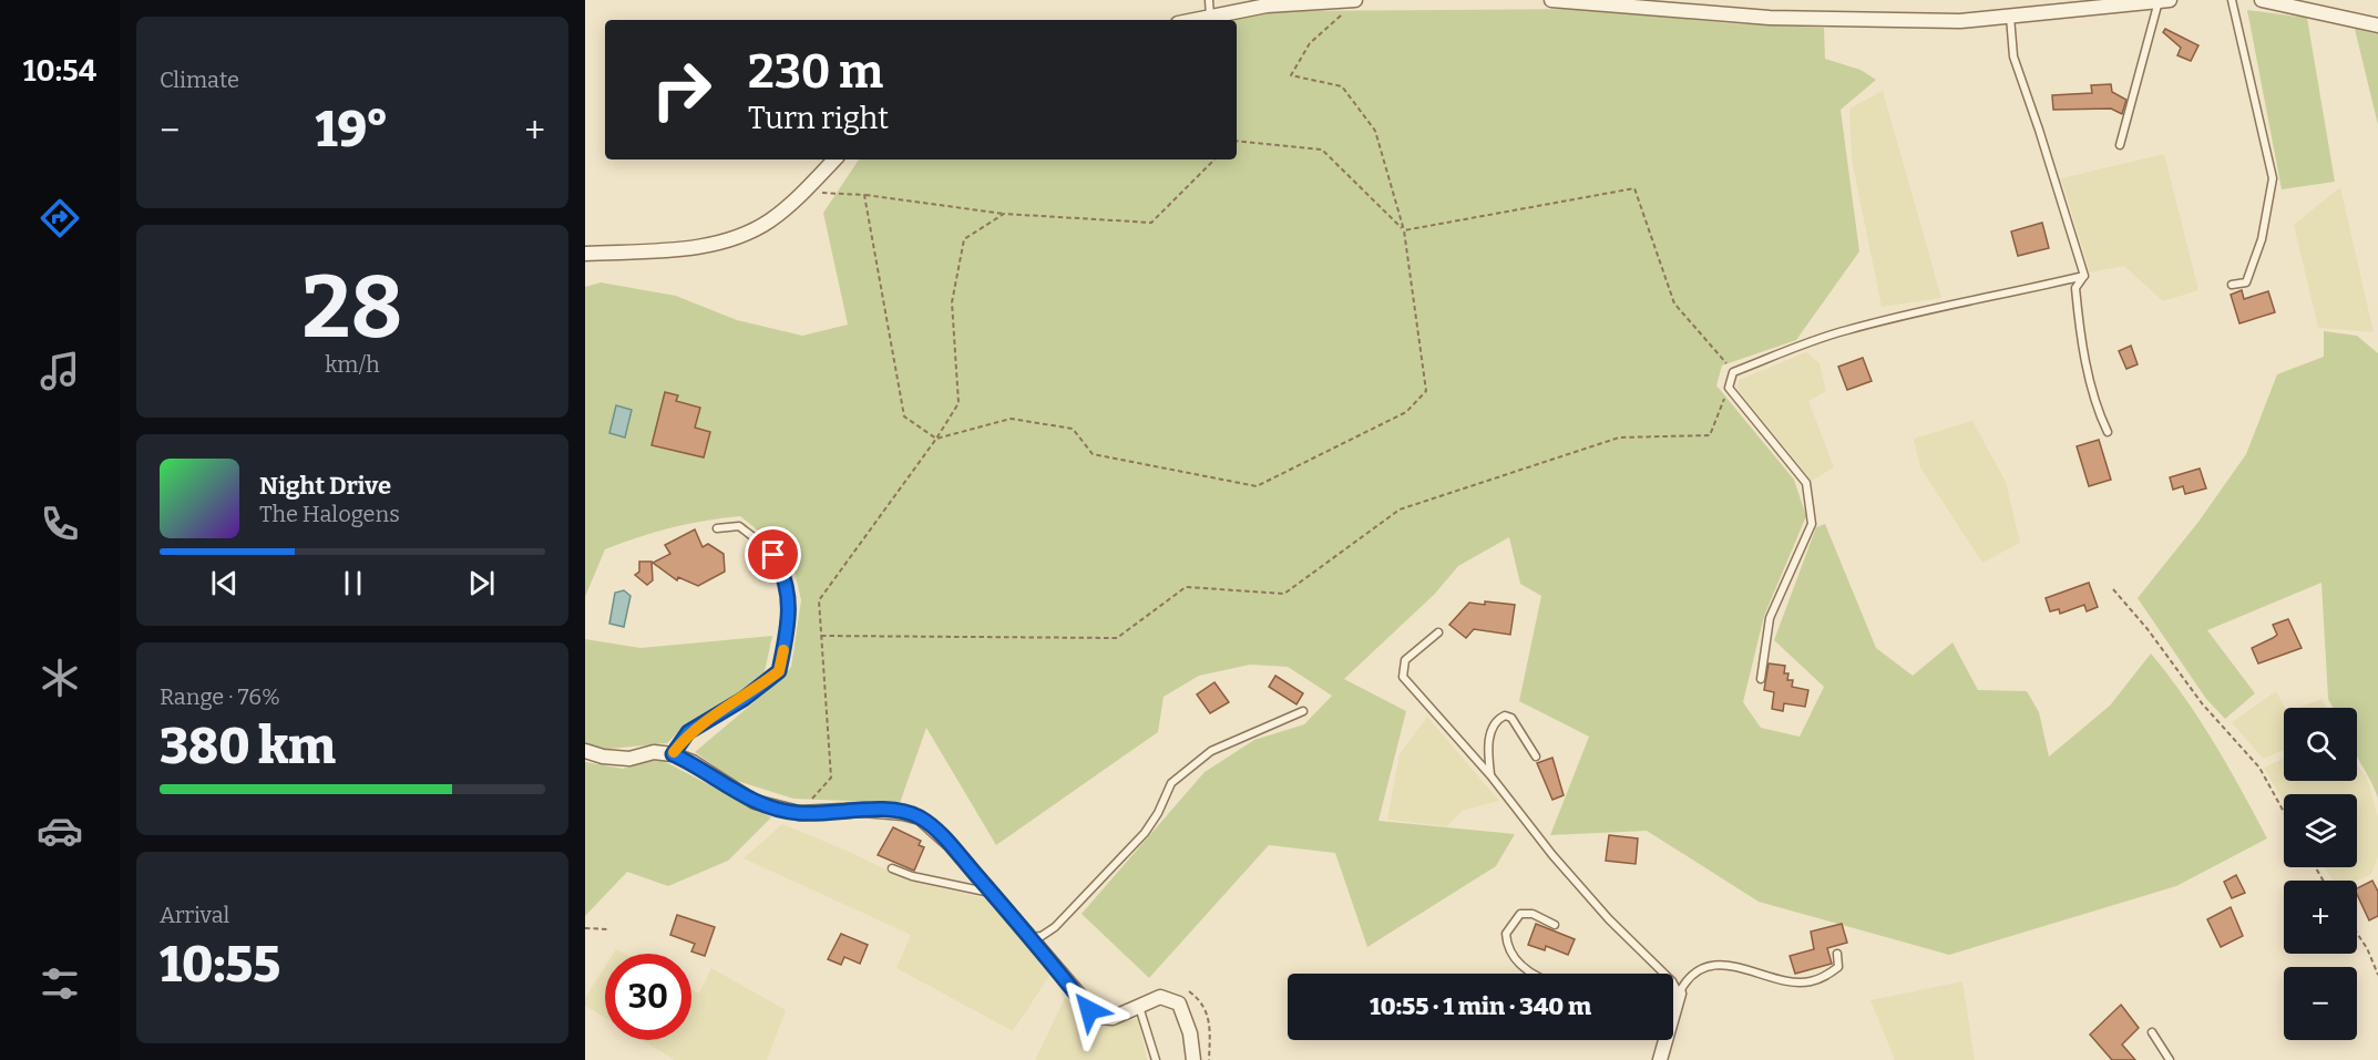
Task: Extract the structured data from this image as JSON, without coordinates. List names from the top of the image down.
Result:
{
  "page": {
    "tabs": "10:54",
    "tile": [
      "Climate",
      ["28", "km/h"],
      ["Range · 76%", "380 km"],
      ["Arrival", "10:55"]
    ],
    "turn": ["230 m", "Turn right"],
    "heat": ["−", "19°", "+"],
    "song": ["Night Drive", "The Halogens"],
    "map_buttons": ["+", "−"],
    "limit": "30",
    "trip": "10:55 · 1 min · 340 m"
  }
}
